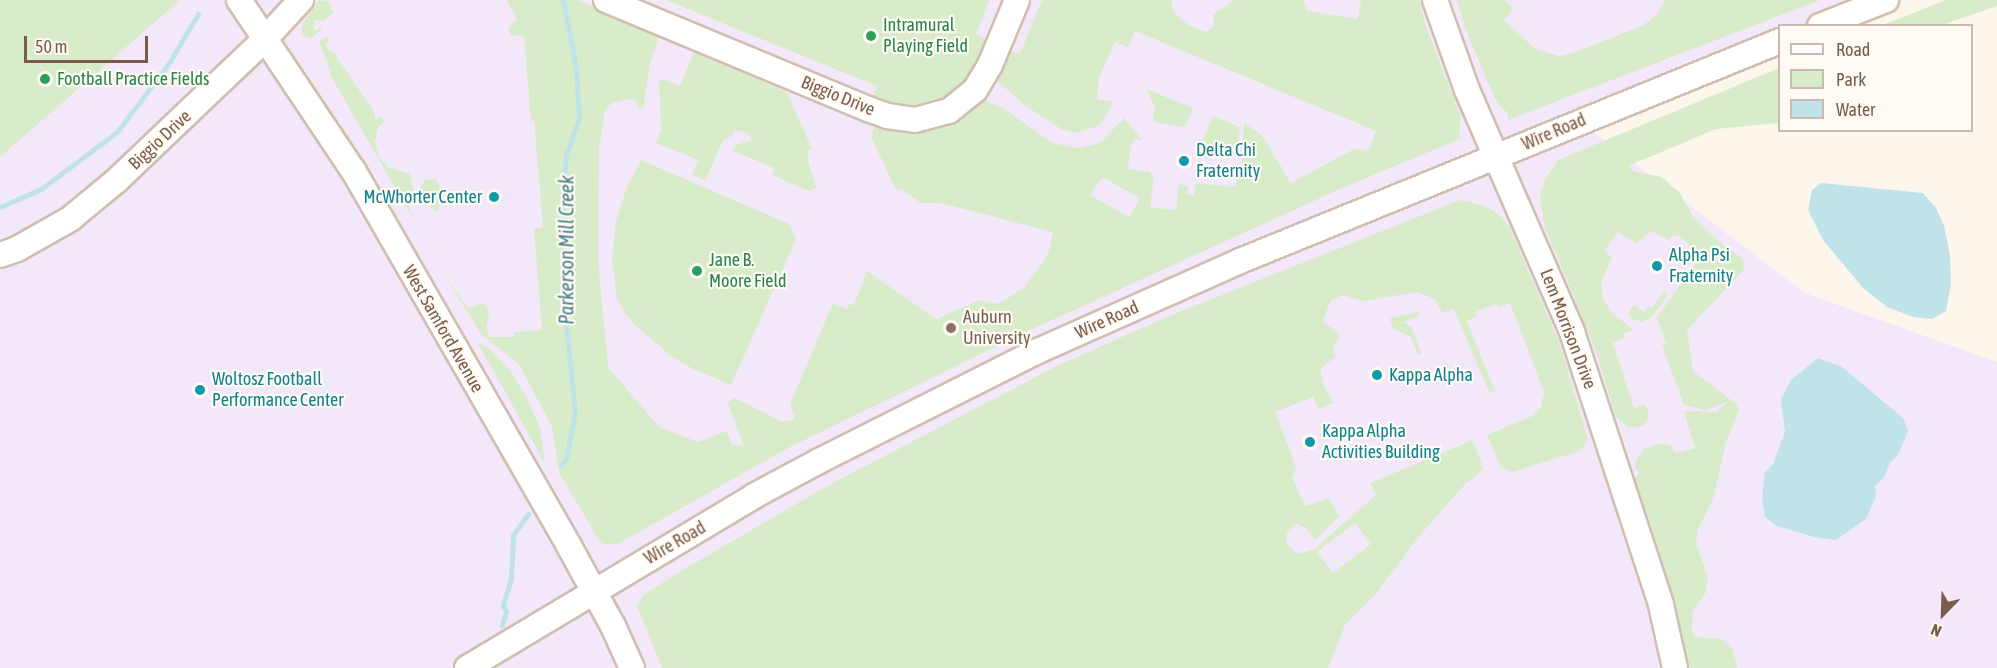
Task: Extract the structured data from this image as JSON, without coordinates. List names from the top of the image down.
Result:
{
  "streets": {
    "street": [
      "Biggio Drive",
      "Wire Road",
      "West Samford Avenue",
      "Lem Morrison Drive"
    ]
  },
  "crossings": [
    ["Biggio Drive", "West Samford Avenue"],
    ["Wire Road", "West Samford Avenue"],
    ["Wire Road", "Lem Morrison Drive"]
  ],
  "water": ["Parkerson Mill Creek"],
  "places": [
    "Intramural Playing Field",
    "Football Practice Fields",
    "Delta Chi Fraternity",
    "McWhorter Center",
    "Alpha Psi Fraternity",
    "Jane B. Moore Field",
    "Auburn University",
    "Kappa Alpha",
    "Woltosz Football Performance Center",
    "Kappa Alpha Activities Building"
  ],
  "legend": ["Road", "Park", "Water"],
  "scale_bar": "50 m",
  "north": "bottom left"
}
